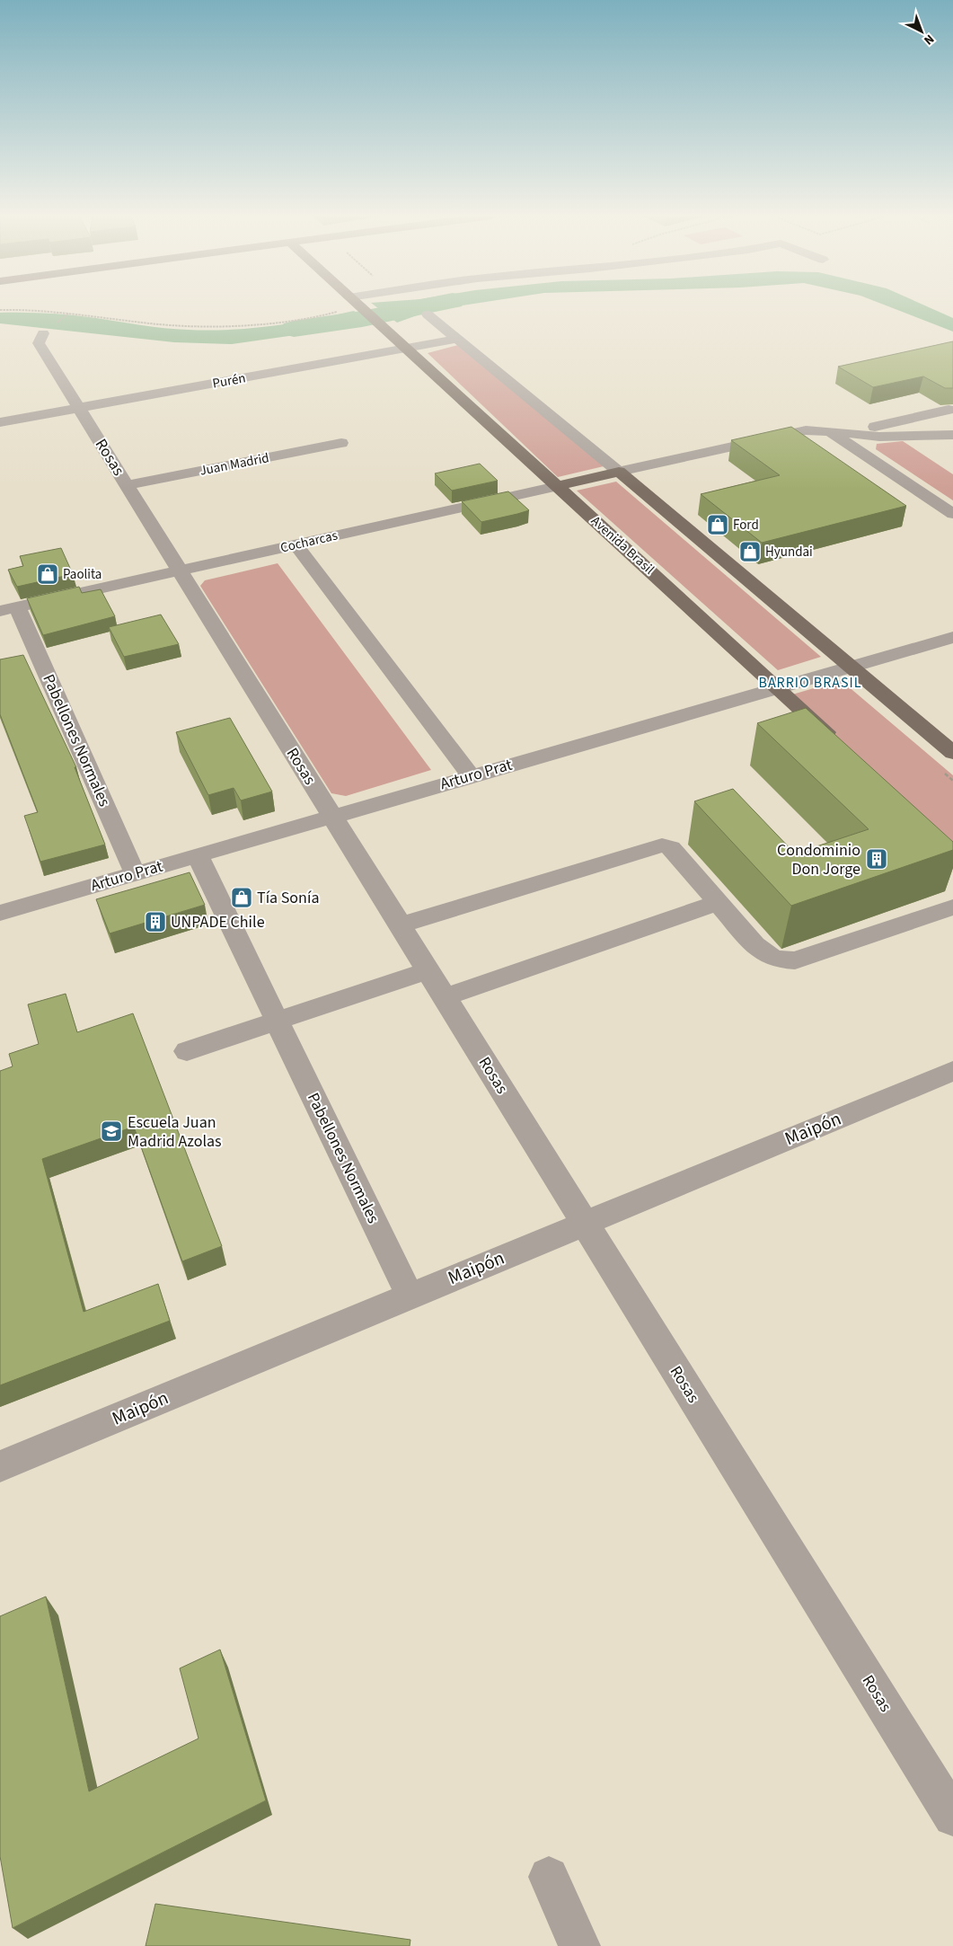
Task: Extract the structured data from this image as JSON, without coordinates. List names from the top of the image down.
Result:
{
  "streets": {
    "main road": ["Cocharcas", "Avenida Brasil"],
    "street": [
      "Purén",
      "Rosas",
      "Juan Madrid",
      "Pabellones Normales",
      "Arturo Prat",
      "Maipón"
    ]
  },
  "crossings": [
    ["Purén", "Rosas"],
    ["Purén", "Avenida Brasil"],
    ["Rosas", "Juan Madrid"],
    ["Rosas", "Cocharcas"],
    ["Rosas", "Arturo Prat"],
    ["Rosas", "Maipón"],
    ["Cocharcas", "Avenida Brasil"],
    ["Cocharcas", "Pabellones Normales"],
    ["Avenida Brasil", "Arturo Prat"],
    ["Pabellones Normales", "Arturo Prat"],
    ["Pabellones Normales", "Maipón"]
  ],
  "districts": ["BARRIO BRASIL"],
  "places": {
    "shop": [
      "Ford",
      "Hyundai",
      "Paolita",
      "Tía Sonía"
    ],
    "building": ["Condominio Don Jorge", "UNPADE Chile"],
    "school or university": ["Escuela Juan Madrid Azolas"]
  },
  "north": "bottom right"
}
